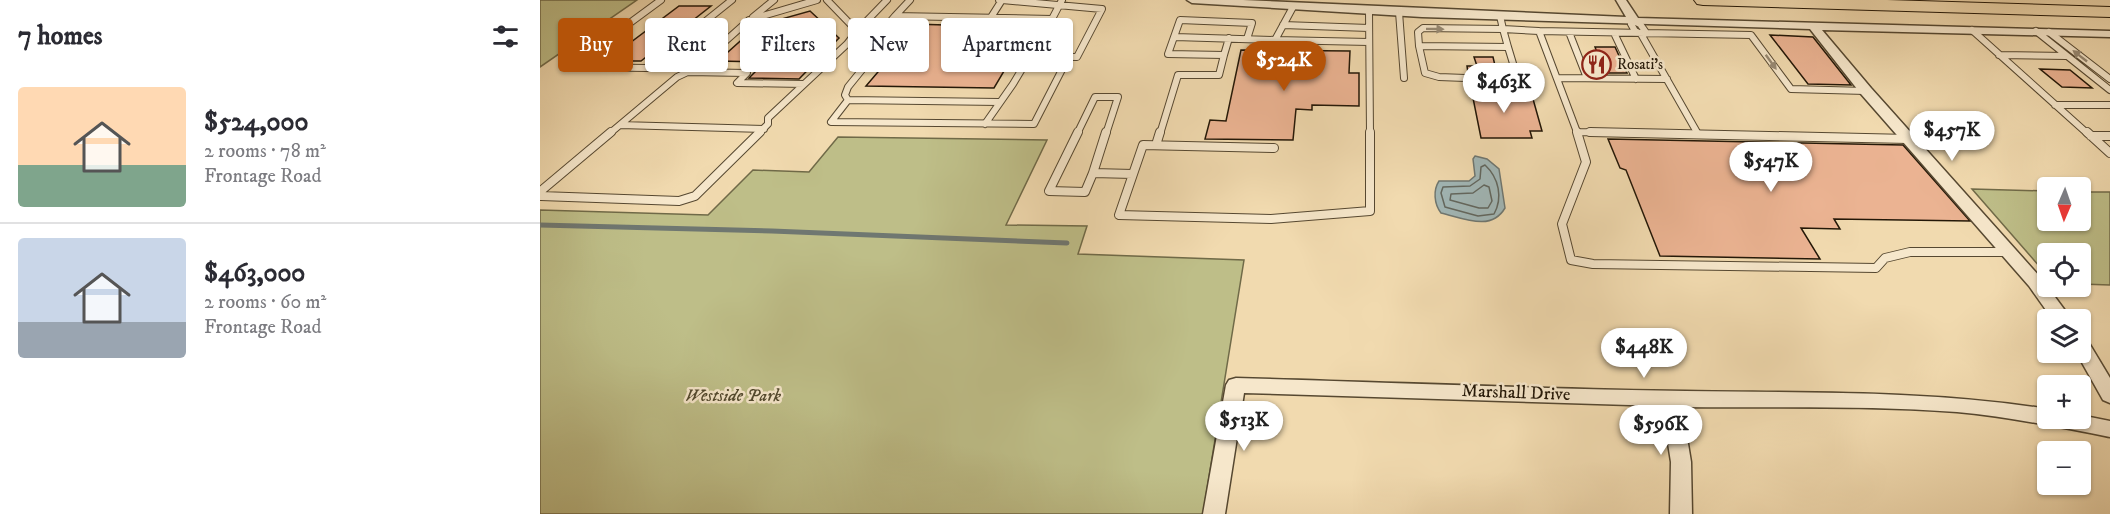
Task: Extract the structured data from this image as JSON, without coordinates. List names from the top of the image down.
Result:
{
  "streets": {
    "street": ["Marshall Drive"]
  },
  "parks": ["Westside Park"],
  "places": {
    "restaurant": ["Rosati's"]
  },
  "north": "bottom",
  "page": {
    "heading": "7 homes",
    "chip": [
      "Buy",
      "Rent",
      "Filters",
      "New",
      "Apartment"
    ],
    "price": [
      "$524K",
      "$463K",
      "$457K",
      "$547K",
      "$448K",
      "$513K",
      "$596K"
    ],
    "list": [
      {
        "name": "$524,000",
        "note": "2 rooms · 78 m² · Frontage Road"
      },
      {
        "name": "$463,000",
        "note": "2 rooms · 60 m² · Frontage Road"
      }
    ],
    "map_buttons": ["+", "−"]
  }
}
